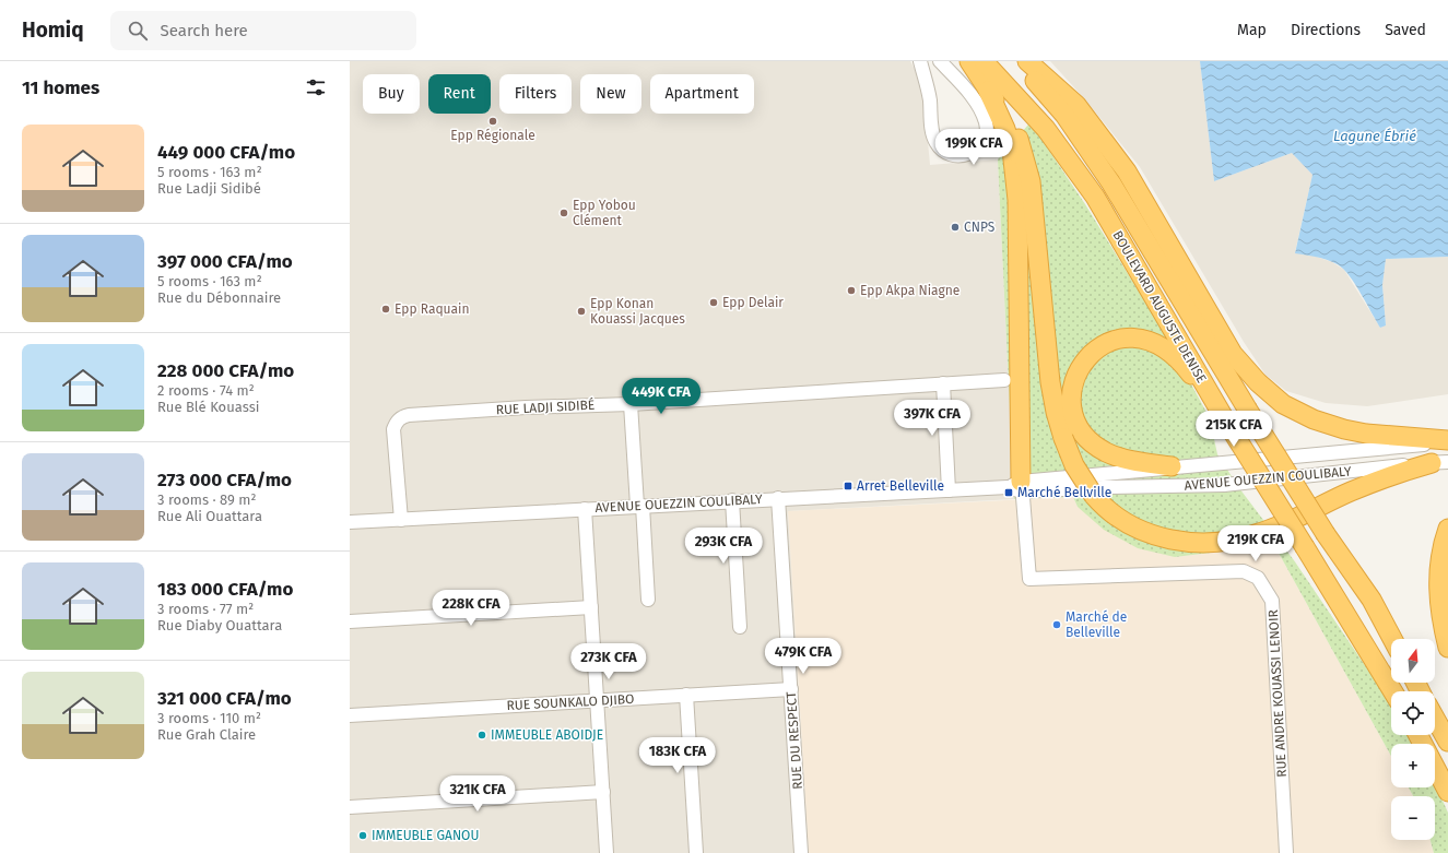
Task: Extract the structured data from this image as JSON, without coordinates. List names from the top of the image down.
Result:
{
  "streets": {
    "highway": ["BOULEVARD AUGUSTE DENISE"],
    "street": [
      "RUE LADJI SIDIBÉ",
      "AVENUE OUEZZIN COULIBALY",
      "RUE ANDRE KOUASSI LENOIR",
      "RUE SOUNKALO DJIBO",
      "RUE DU RESPECT"
    ]
  },
  "crossings": [
    ["RUE LADJI SIDIBÉ", "AVENUE OUEZZIN COULIBALY"],
    ["AVENUE OUEZZIN COULIBALY", "RUE ANDRE KOUASSI LENOIR"],
    ["AVENUE OUEZZIN COULIBALY", "RUE DU RESPECT"],
    ["RUE SOUNKALO DJIBO", "RUE DU RESPECT"]
  ],
  "water": ["Lagune Ébrié"],
  "places": {
    "other": [
      "Epp Régionale",
      "Epp Yobou Clément",
      "CNPS",
      "Epp Akpa Niagne",
      "Epp Delair",
      "Epp Raquain",
      "Epp Konan Kouassi Jacques",
      "Marché de Belleville",
      "IMMEUBLE ABOIDJE",
      "IMMEUBLE GANOU"
    ],
    "transit": ["Arret Belleville", "Marché Bellville"]
  },
  "north": "top",
  "page": {
    "header": "Homiq",
    "search": "Search here",
    "nav": ["Map", "Directions", "Saved"],
    "heading": "11 homes",
    "chip": [
      "Buy",
      "Rent",
      "Filters",
      "New",
      "Apartment"
    ],
    "list": [
      {
        "name": "449 000 CFA/mo",
        "note": "5 rooms · 163 m² · Rue Ladji Sidibé"
      },
      {
        "name": "397 000 CFA/mo",
        "note": "5 rooms · 163 m² · Rue du Débonnaire"
      },
      {
        "name": "228 000 CFA/mo",
        "note": "2 rooms · 74 m² · Rue Blé Kouassi"
      },
      {
        "name": "273 000 CFA/mo",
        "note": "3 rooms · 89 m² · Rue Ali Ouattara"
      },
      {
        "name": "183 000 CFA/mo",
        "note": "3 rooms · 77 m² · Rue Diaby Ouattara"
      },
      {
        "name": "321 000 CFA/mo",
        "note": "3 rooms · 110 m² · Rue Grah Claire"
      }
    ],
    "price": [
      "199K CFA",
      "449K CFA",
      "397K CFA",
      "215K CFA",
      "219K CFA",
      "293K CFA",
      "228K CFA",
      "479K CFA",
      "273K CFA",
      "183K CFA",
      "321K CFA"
    ],
    "map_buttons": ["+", "−"]
  }
}
